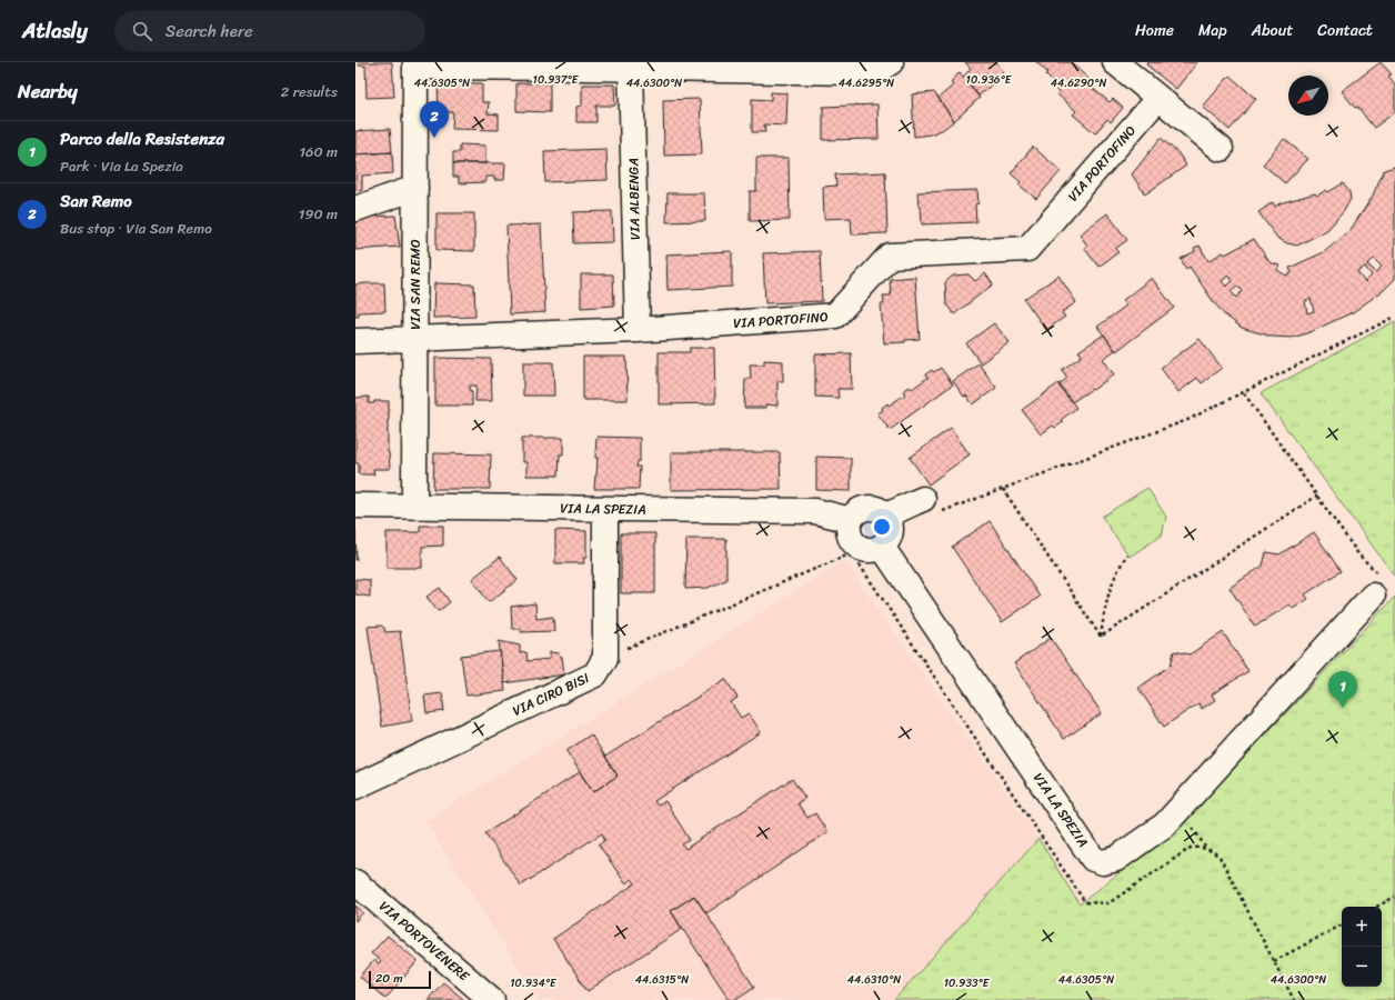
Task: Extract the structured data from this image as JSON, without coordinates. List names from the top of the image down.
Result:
{
  "streets": {
    "street": [
      "VIA PORTOFINO",
      "VIA ALBENGA",
      "VIA SAN REMO",
      "VIA LA SPEZIA",
      "VIA CIRO BISI",
      "VIA PORTOVENERE"
    ]
  },
  "crossings": [
    ["VIA PORTOFINO", "VIA ALBENGA"],
    ["VIA PORTOFINO", "VIA SAN REMO"],
    ["VIA SAN REMO", "VIA LA SPEZIA"],
    ["VIA LA SPEZIA", "VIA CIRO BISI"]
  ],
  "scale_bar": "20 m",
  "north": "bottom left",
  "page": {
    "header": "Atlasly",
    "search": "Search here",
    "nav": [
      "Home",
      "Map",
      "About",
      "Contact"
    ],
    "heading": ["Nearby", "2 results"],
    "pins": ["2", "1"],
    "list": [
      {
        "mark": "1",
        "name": "Parco della Resistenza",
        "note": "Park · Via La Spezia",
        "value": "160 m"
      },
      {
        "mark": "2",
        "name": "San Remo",
        "note": "Bus stop · Via San Remo",
        "value": "190 m"
      }
    ],
    "map_buttons": ["+", "−"],
    "scale": "20 m"
  },
  "coordinates": [
    "10.937°E",
    "10.936°E",
    "44.6290°N",
    "44.6305°N",
    "44.6300°N",
    "44.6295°N",
    "44.6315°N",
    "44.6310°N",
    "10.934°E",
    "10.933°E"
  ]
}
